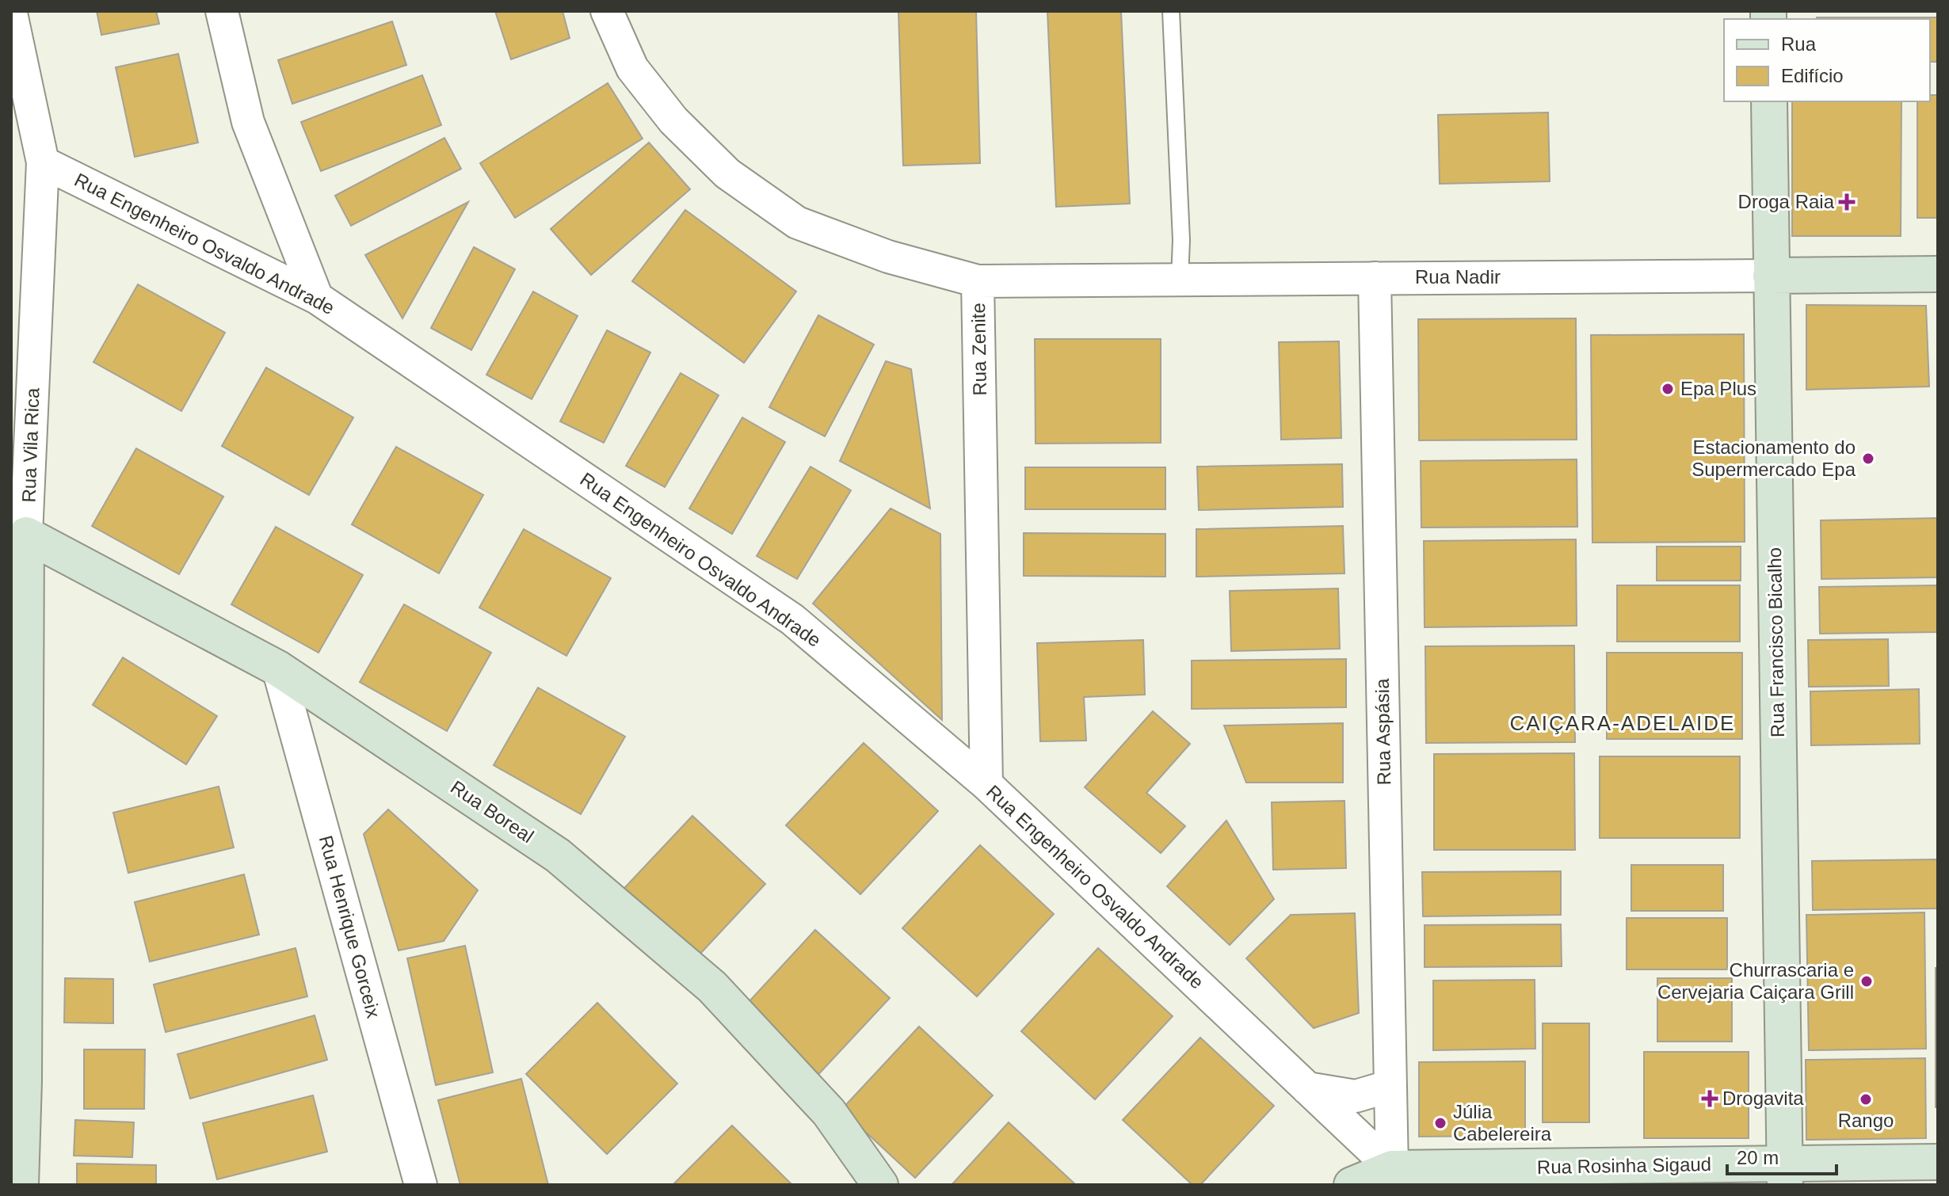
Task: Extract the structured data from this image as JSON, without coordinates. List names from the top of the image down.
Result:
{
  "streets": {
    "street": [
      "Rua Engenheiro Osvaldo Andrade",
      "Rua Nadir",
      "Rua Zenite",
      "Rua Vila Rica",
      "Rua Francisco Bicalho",
      "Rua Aspásia",
      "Rua Boreal",
      "Rua Henrique Gorceix",
      "Rua Rosinha Sigaud"
    ]
  },
  "crossings": [
    ["Rua Engenheiro Osvaldo Andrade", "Rua Zenite"],
    ["Rua Engenheiro Osvaldo Andrade", "Rua Vila Rica"],
    ["Rua Engenheiro Osvaldo Andrade", "Rua Aspásia"],
    ["Rua Engenheiro Osvaldo Andrade", "Rua Rosinha Sigaud"],
    ["Rua Nadir", "Rua Zenite"],
    ["Rua Nadir", "Rua Francisco Bicalho"],
    ["Rua Nadir", "Rua Aspásia"],
    ["Rua Vila Rica", "Rua Boreal"],
    ["Rua Francisco Bicalho", "Rua Rosinha Sigaud"],
    ["Rua Aspásia", "Rua Rosinha Sigaud"],
    ["Rua Boreal", "Rua Henrique Gorceix"]
  ],
  "districts": ["CAIÇARA-ADELAIDE"],
  "places": {
    "health": ["Droga Raia", "Drogavita"],
    "other": [
      "Epa Plus",
      "Estacionamento do Supermercado Epa",
      "Churrascaria e Cervejaria Caiçara Grill",
      "Rango",
      "Júlia Cabelereira"
    ]
  },
  "legend": ["Rua", "Edifício"],
  "scale_bar": "20 m"
}
